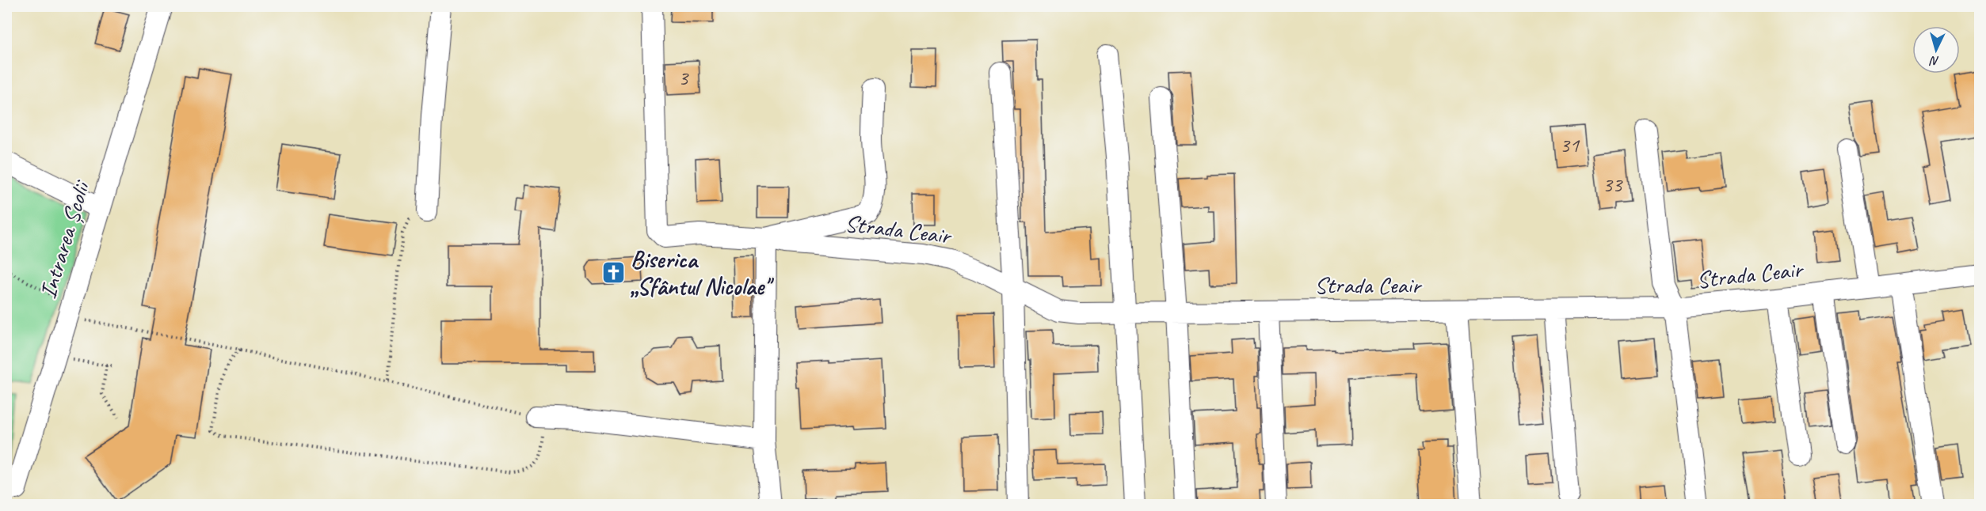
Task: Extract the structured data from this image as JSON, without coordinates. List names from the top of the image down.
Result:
{
  "streets": {
    "street": ["Strada Ceair", "Intrarea Școlii"]
  },
  "places": {
    "church": ["Biserica „Sfântul Nicolae\""]
  },
  "house_numbers": ["3", "31", "33"],
  "north": "bottom"
}
